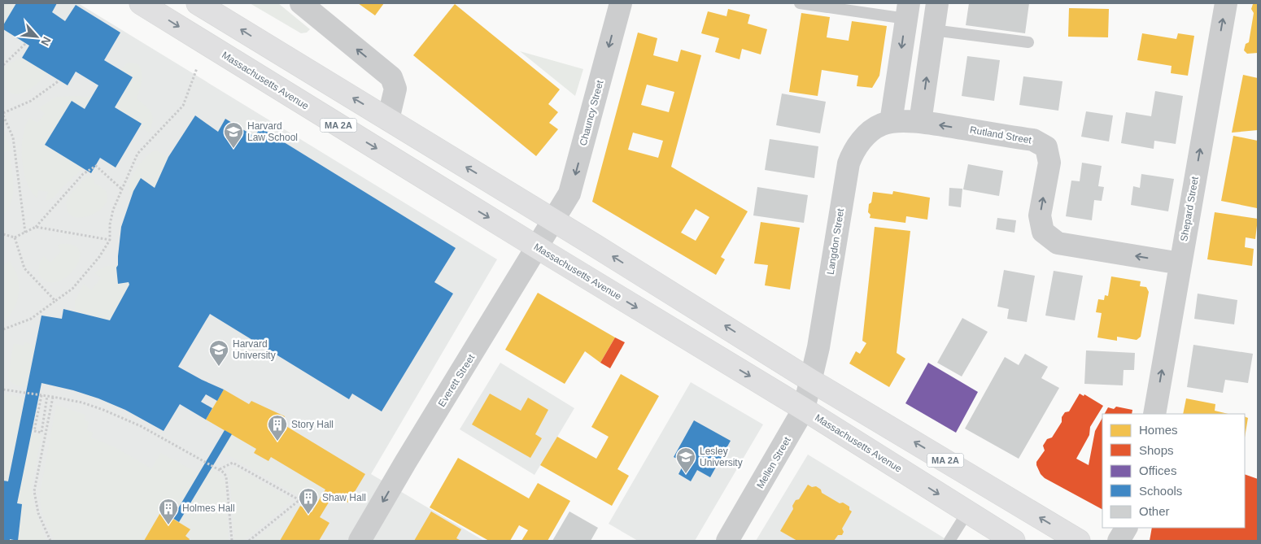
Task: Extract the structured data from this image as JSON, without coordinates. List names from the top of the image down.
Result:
{
  "streets": {
    "main road": ["Massachusetts Avenue", "MA 2A"],
    "street": [
      "Chauncy Street",
      "Rutland Street",
      "Shepard Street",
      "Langdon Street",
      "Everett Street",
      "Mellen Street"
    ]
  },
  "crossings": [
    ["Massachusetts Avenue", "Everett Street"],
    ["Massachusetts Avenue", "Mellen Street"],
    ["Chauncy Street", "MA 2A"],
    ["Chauncy Street", "Everett Street"],
    ["MA 2A", "Langdon Street"],
    ["MA 2A", "Everett Street"],
    ["MA 2A", "Mellen Street"],
    ["Rutland Street", "Shepard Street"],
    ["Rutland Street", "Langdon Street"],
    ["Langdon Street", "Mellen Street"]
  ],
  "one_way": [
    "Chauncy Street",
    "Rutland Street",
    "Shepard Street",
    "Everett Street"
  ],
  "places": {
    "school or university": ["Harvard Law School", "Harvard University", "Lesley University"],
    "building": ["Story Hall", "Shaw Hall", "Holmes Hall"]
  },
  "legend": [
    "Homes",
    "Shops",
    "Offices",
    "Schools",
    "Other"
  ],
  "north": "bottom right"
}
